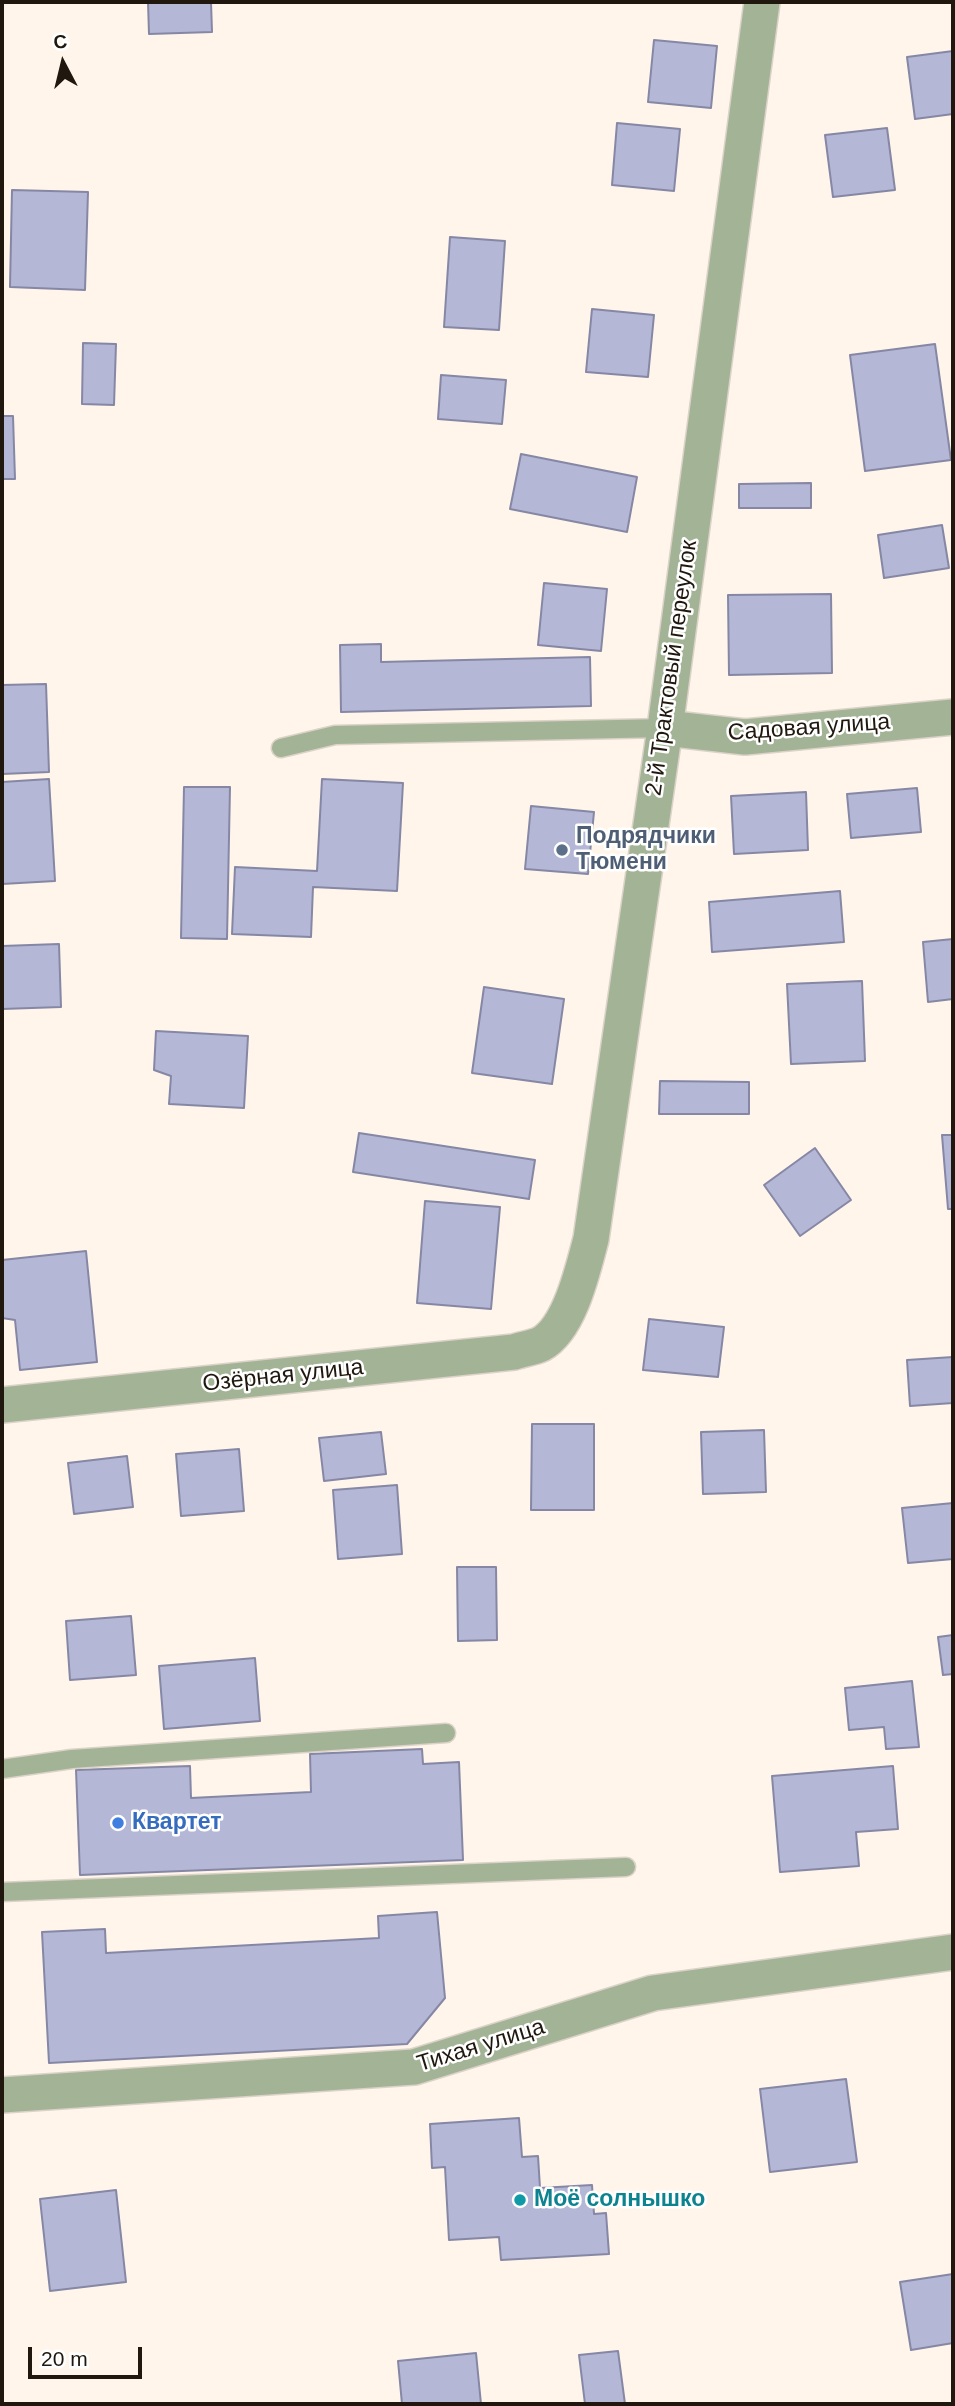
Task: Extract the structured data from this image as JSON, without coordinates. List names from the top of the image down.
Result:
{
  "streets": {
    "street": [
      "2-й Трактовый переулок",
      "Садовая улица",
      "Озёрная улица",
      "Тихая улица"
    ]
  },
  "crossings": [
    ["2-й Трактовый переулок", "Садовая улица"],
    ["2-й Трактовый переулок", "Озёрная улица"]
  ],
  "places": ["Подрядчики Тюмени", "Квартет", "Моё солнышко"],
  "scale_bar": "20 m",
  "north": "top"
}
